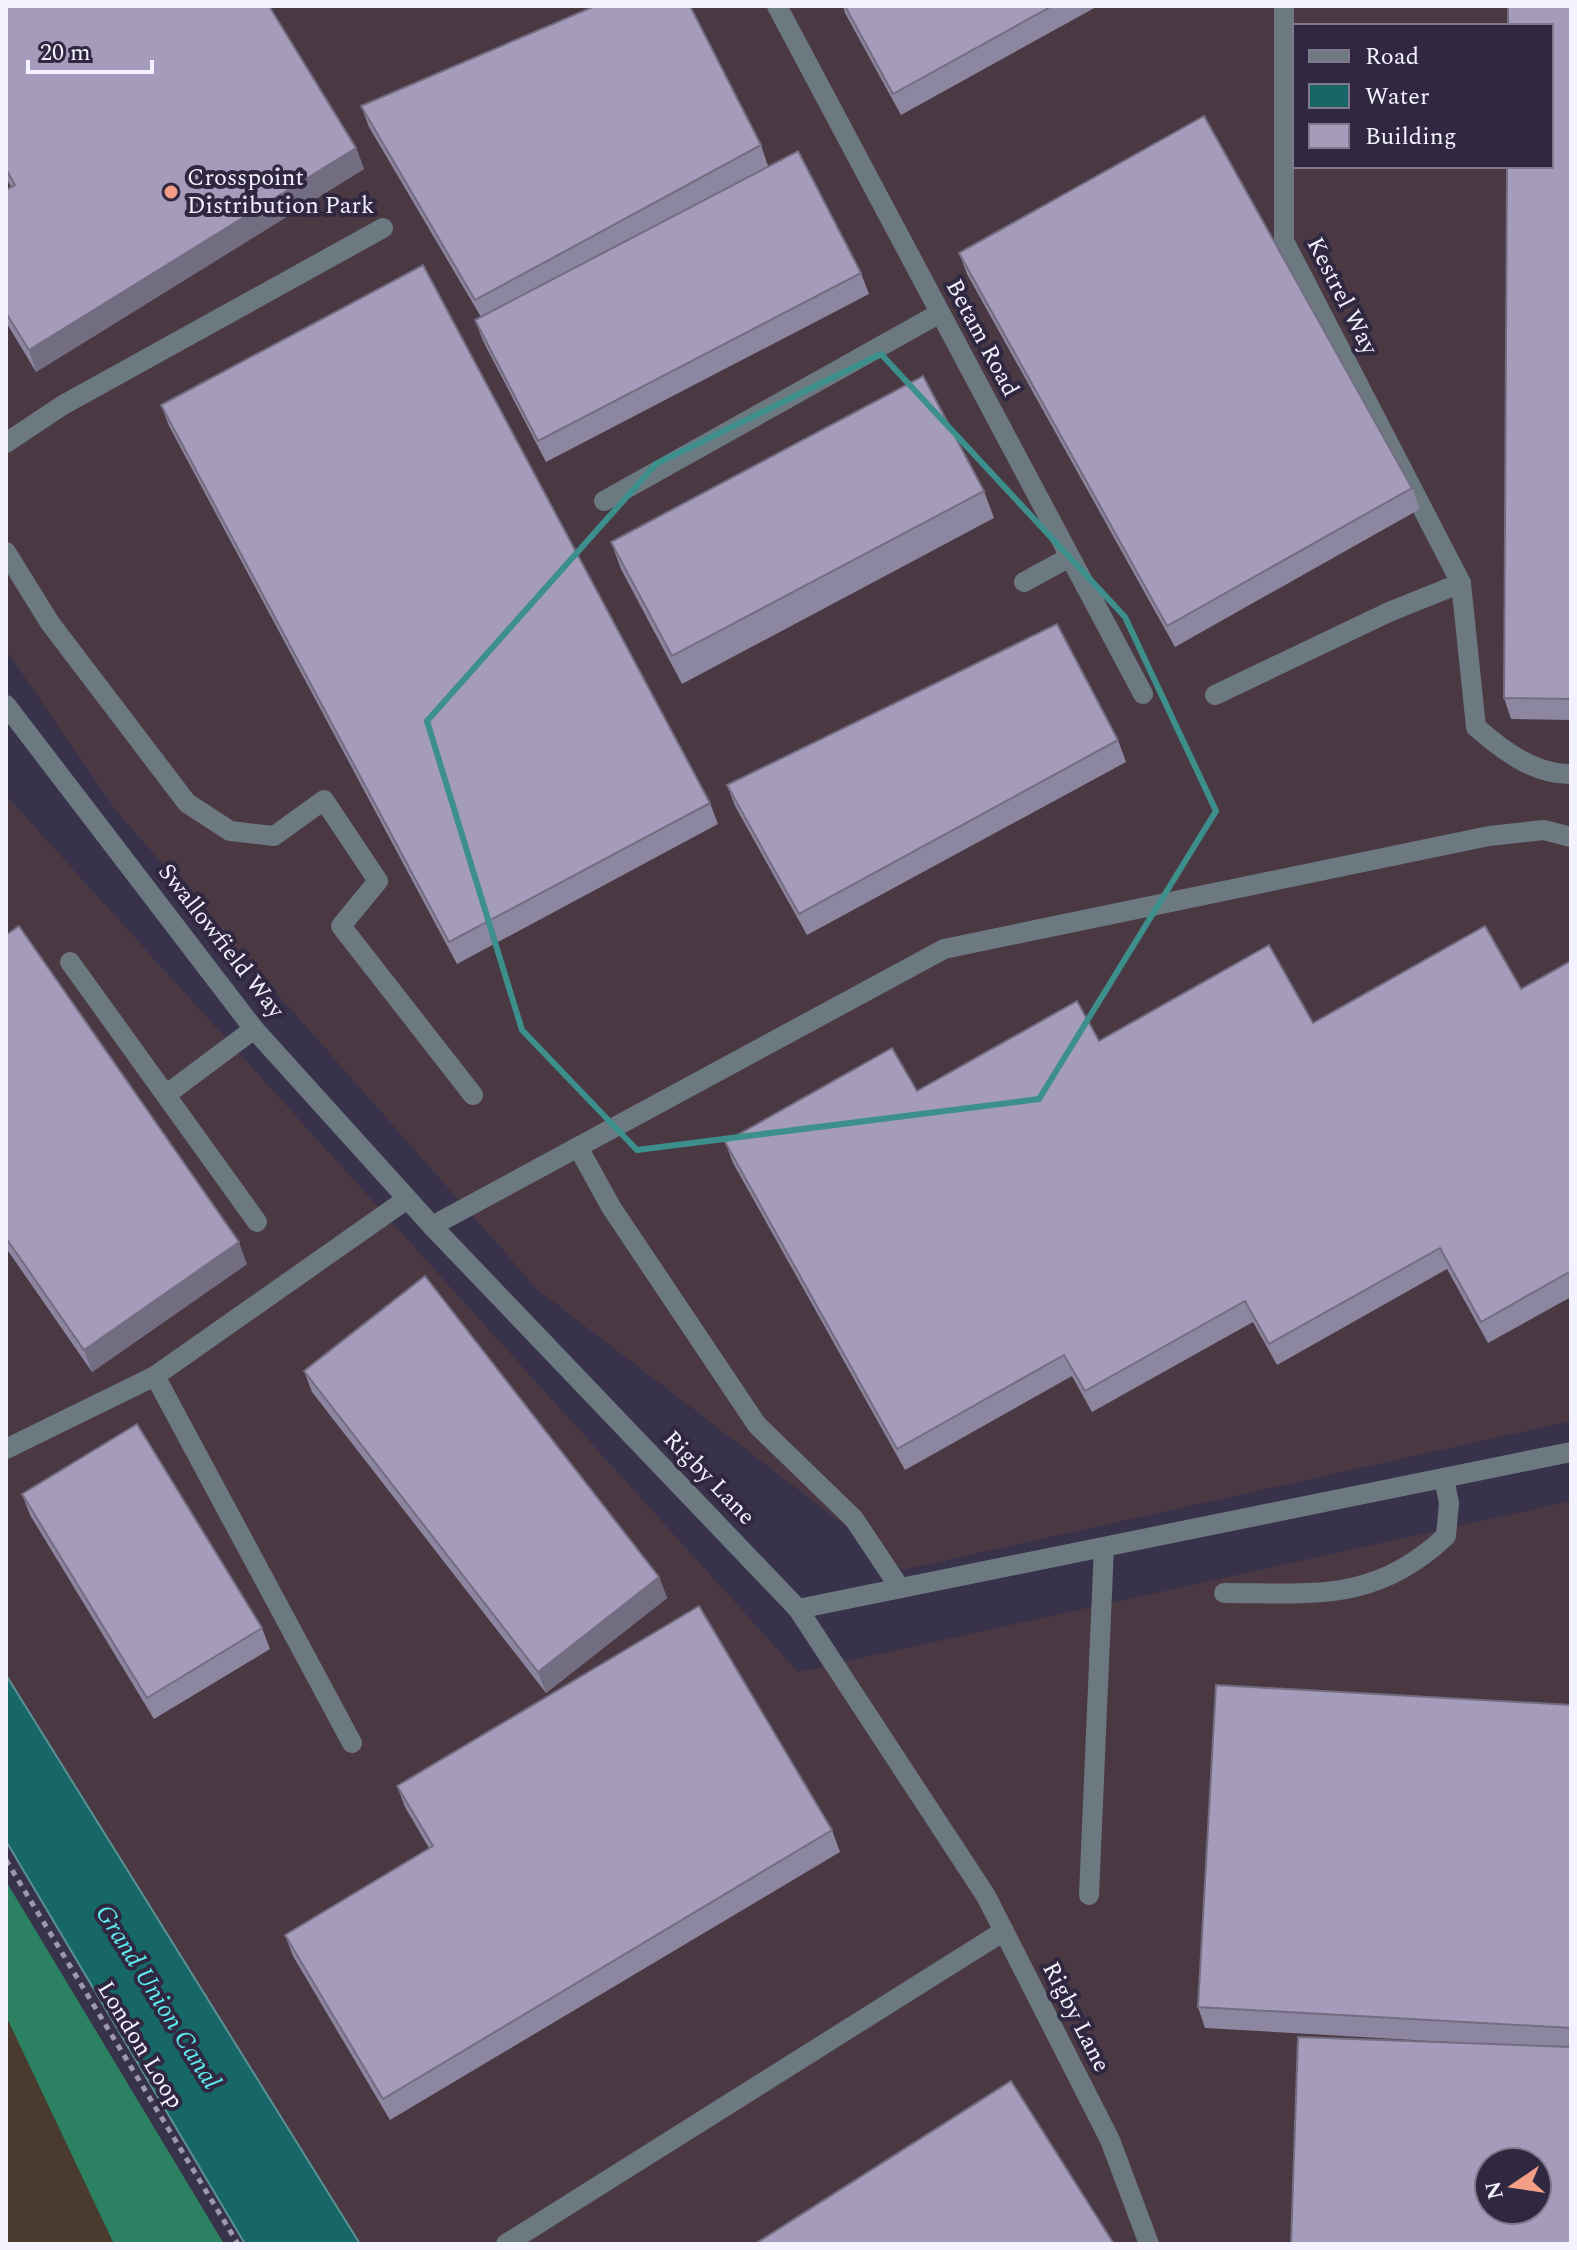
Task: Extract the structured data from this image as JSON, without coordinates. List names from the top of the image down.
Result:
{
  "streets": {
    "street": [
      "Kestrel Way",
      "Betam Road",
      "Swallowfield Way",
      "Rigby Lane"
    ],
    "path": ["London Loop"]
  },
  "crossings": [
    ["Swallowfield Way", "Rigby Lane"]
  ],
  "water": ["Grand Union Canal"],
  "places": ["Crosspoint Distribution Park"],
  "legend": ["Road", "Water", "Building"],
  "scale_bar": "20 m",
  "north": "left"
}
